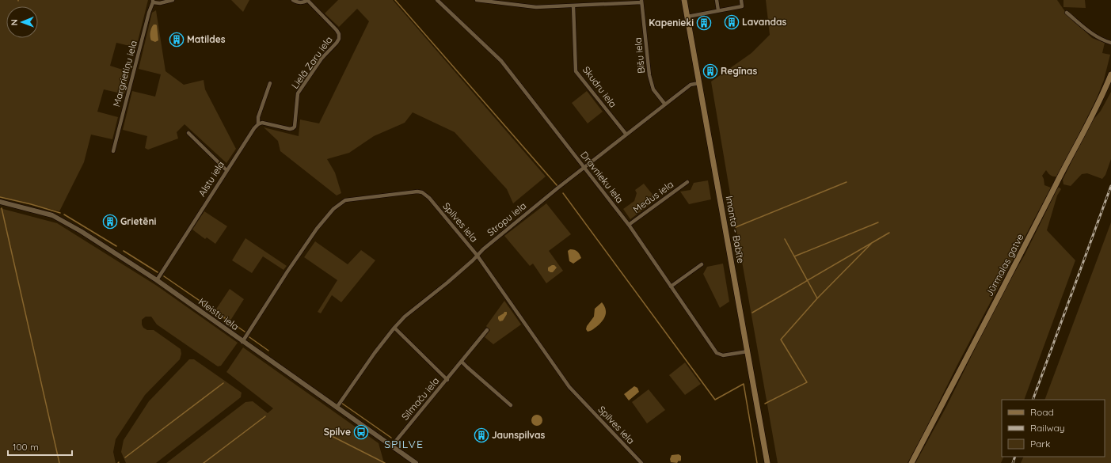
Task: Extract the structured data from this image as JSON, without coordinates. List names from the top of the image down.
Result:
{
  "streets": {
    "main road": ["Imanta - Babīte", "Jūrmalas gatve"],
    "street": [
      "Bišu iela",
      "Lielā Zaru iela",
      "Margrietiņu iela",
      "Skudru iela",
      "Dravnieku iela",
      "Alstu iela",
      "Medus iela",
      "Stropu iela",
      "Spilves iela",
      "Kleistu iela",
      "Silmaču iela"
    ]
  },
  "crossings": [
    ["Bišu iela", "Stropu iela"],
    ["Lielā Zaru iela", "Alstu iela"],
    ["Skudru iela", "Stropu iela"],
    ["Dravnieku iela", "Medus iela"],
    ["Dravnieku iela", "Stropu iela"],
    ["Dravnieku iela", "Imanta - Babīte"],
    ["Alstu iela", "Kleistu iela"],
    ["Stropu iela", "Spilves iela"],
    ["Stropu iela", "Imanta - Babīte"],
    ["Stropu iela", "Kleistu iela"],
    ["Spilves iela", "Kleistu iela"],
    ["Kleistu iela", "Silmaču iela"]
  ],
  "districts": ["SPILVE"],
  "places": {
    "building": [
      "Lavandas",
      "Kapenieki",
      "Matildes",
      "Regīnas",
      "Grietēni",
      "Jaunspilvas"
    ],
    "bus stop": ["Spilve"]
  },
  "legend": ["Road", "Railway", "Park"],
  "scale_bar": "100 m",
  "north": "left"
}
